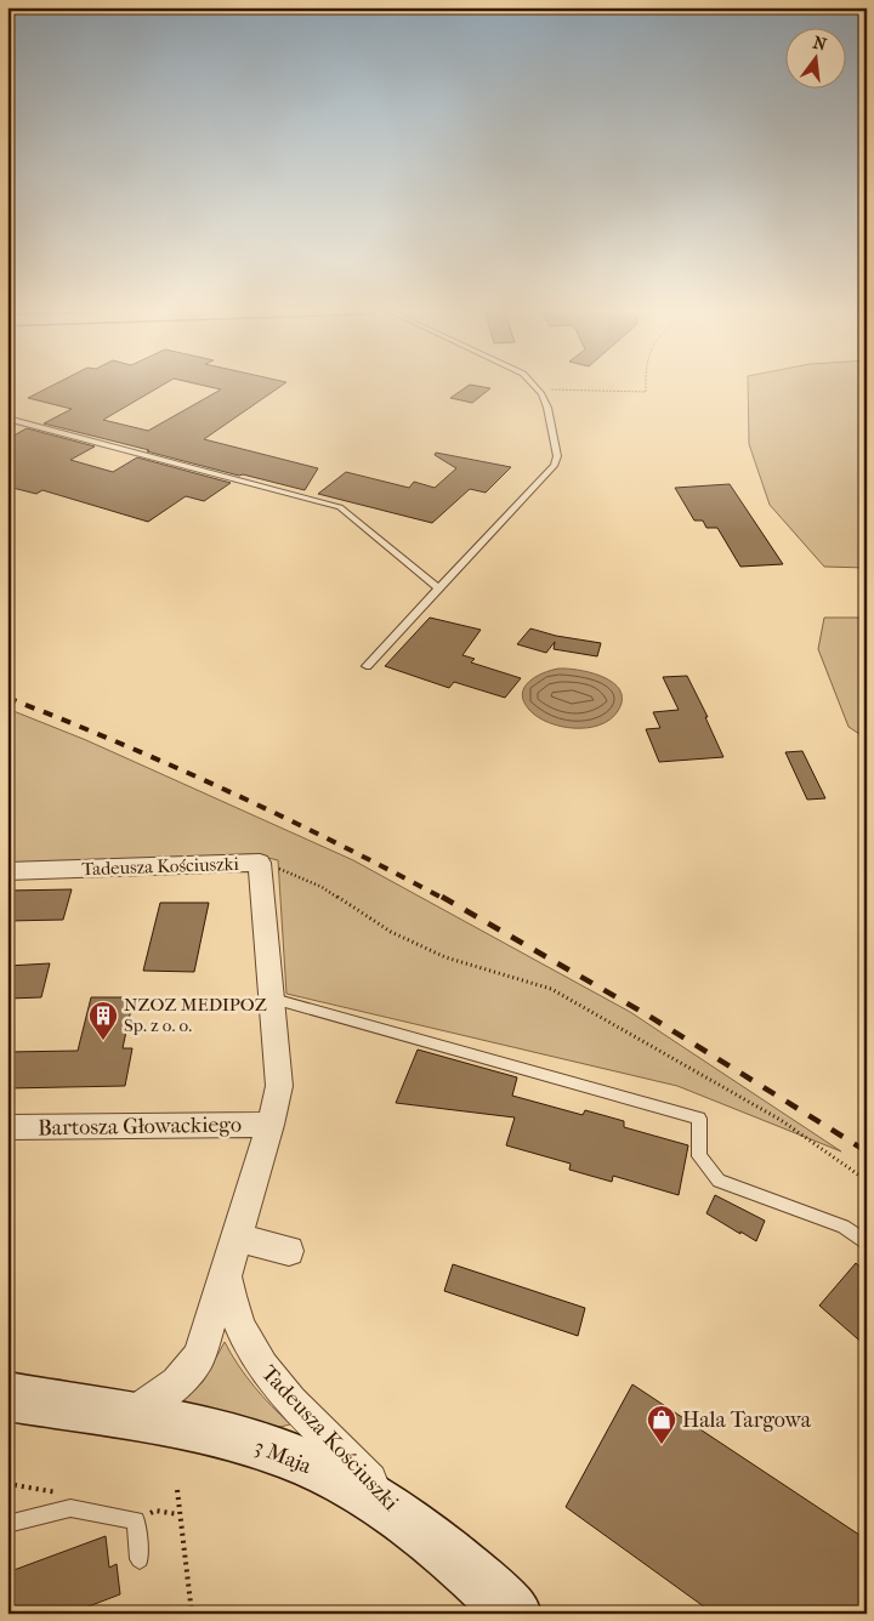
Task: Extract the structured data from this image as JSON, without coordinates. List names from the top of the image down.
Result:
{
  "streets": {
    "street": ["Tadeusza Kościuszki", "Bartosza Głowackiego", "3 Maja"]
  },
  "crossings": [
    ["Tadeusza Kościuszki", "Bartosza Głowackiego"],
    ["Tadeusza Kościuszki", "3 Maja"]
  ],
  "places": {
    "building": ["NZOZ MEDIPOZ Sp. z o. o."],
    "shop": ["Hala Targowa"]
  },
  "north": "top"
}
